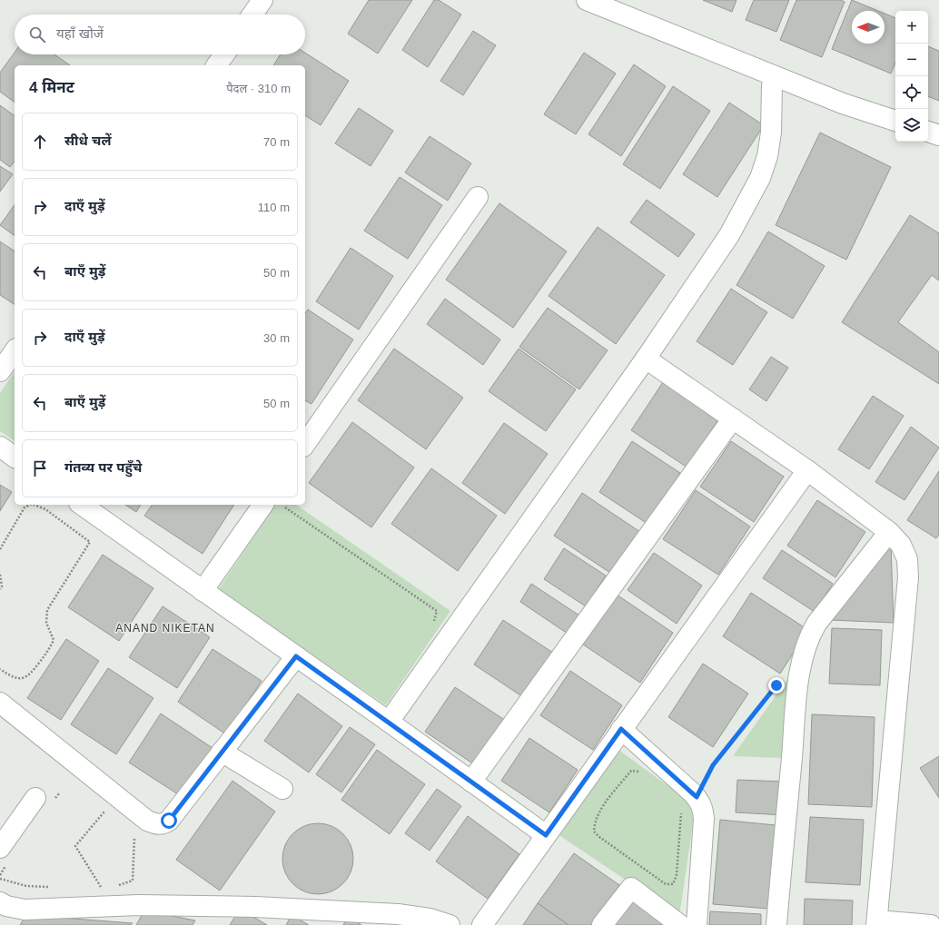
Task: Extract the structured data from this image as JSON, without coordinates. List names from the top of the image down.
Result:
{
  "districts": ["ANAND NIKETAN"],
  "north": "left",
  "page": {
    "map_buttons": ["+", "−"],
    "search": "यहाँ खोजें",
    "heading": ["4 मिनट", "पैदल · 310 m"],
    "list": [
      ["सीधे चलें", "70 m"],
      ["दाएँ मुड़ें", "110 m"],
      ["बाएँ मुड़ें", "50 m"],
      ["दाएँ मुड़ें", "30 m"],
      ["बाएँ मुड़ें", "50 m"],
      "गंतव्य पर पहुँचे"
    ]
  }
}
